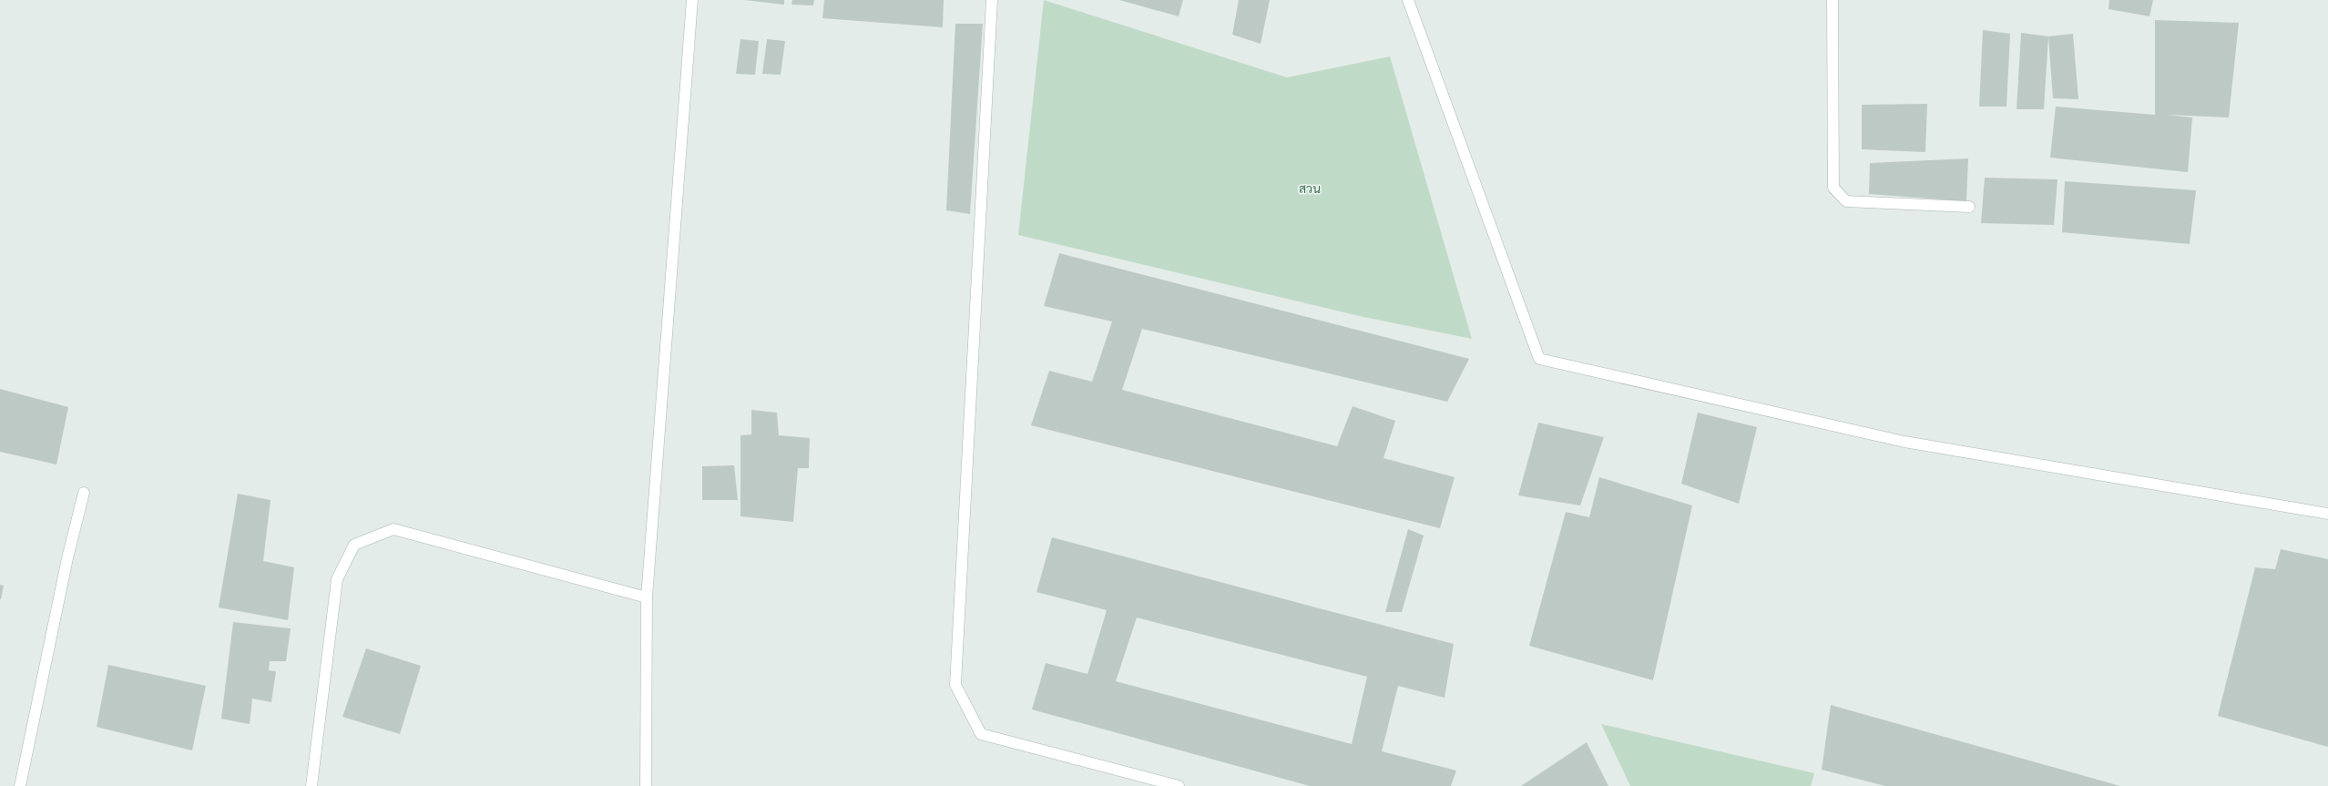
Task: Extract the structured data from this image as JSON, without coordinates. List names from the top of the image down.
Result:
{
  "parks": ["สวน"]
}
